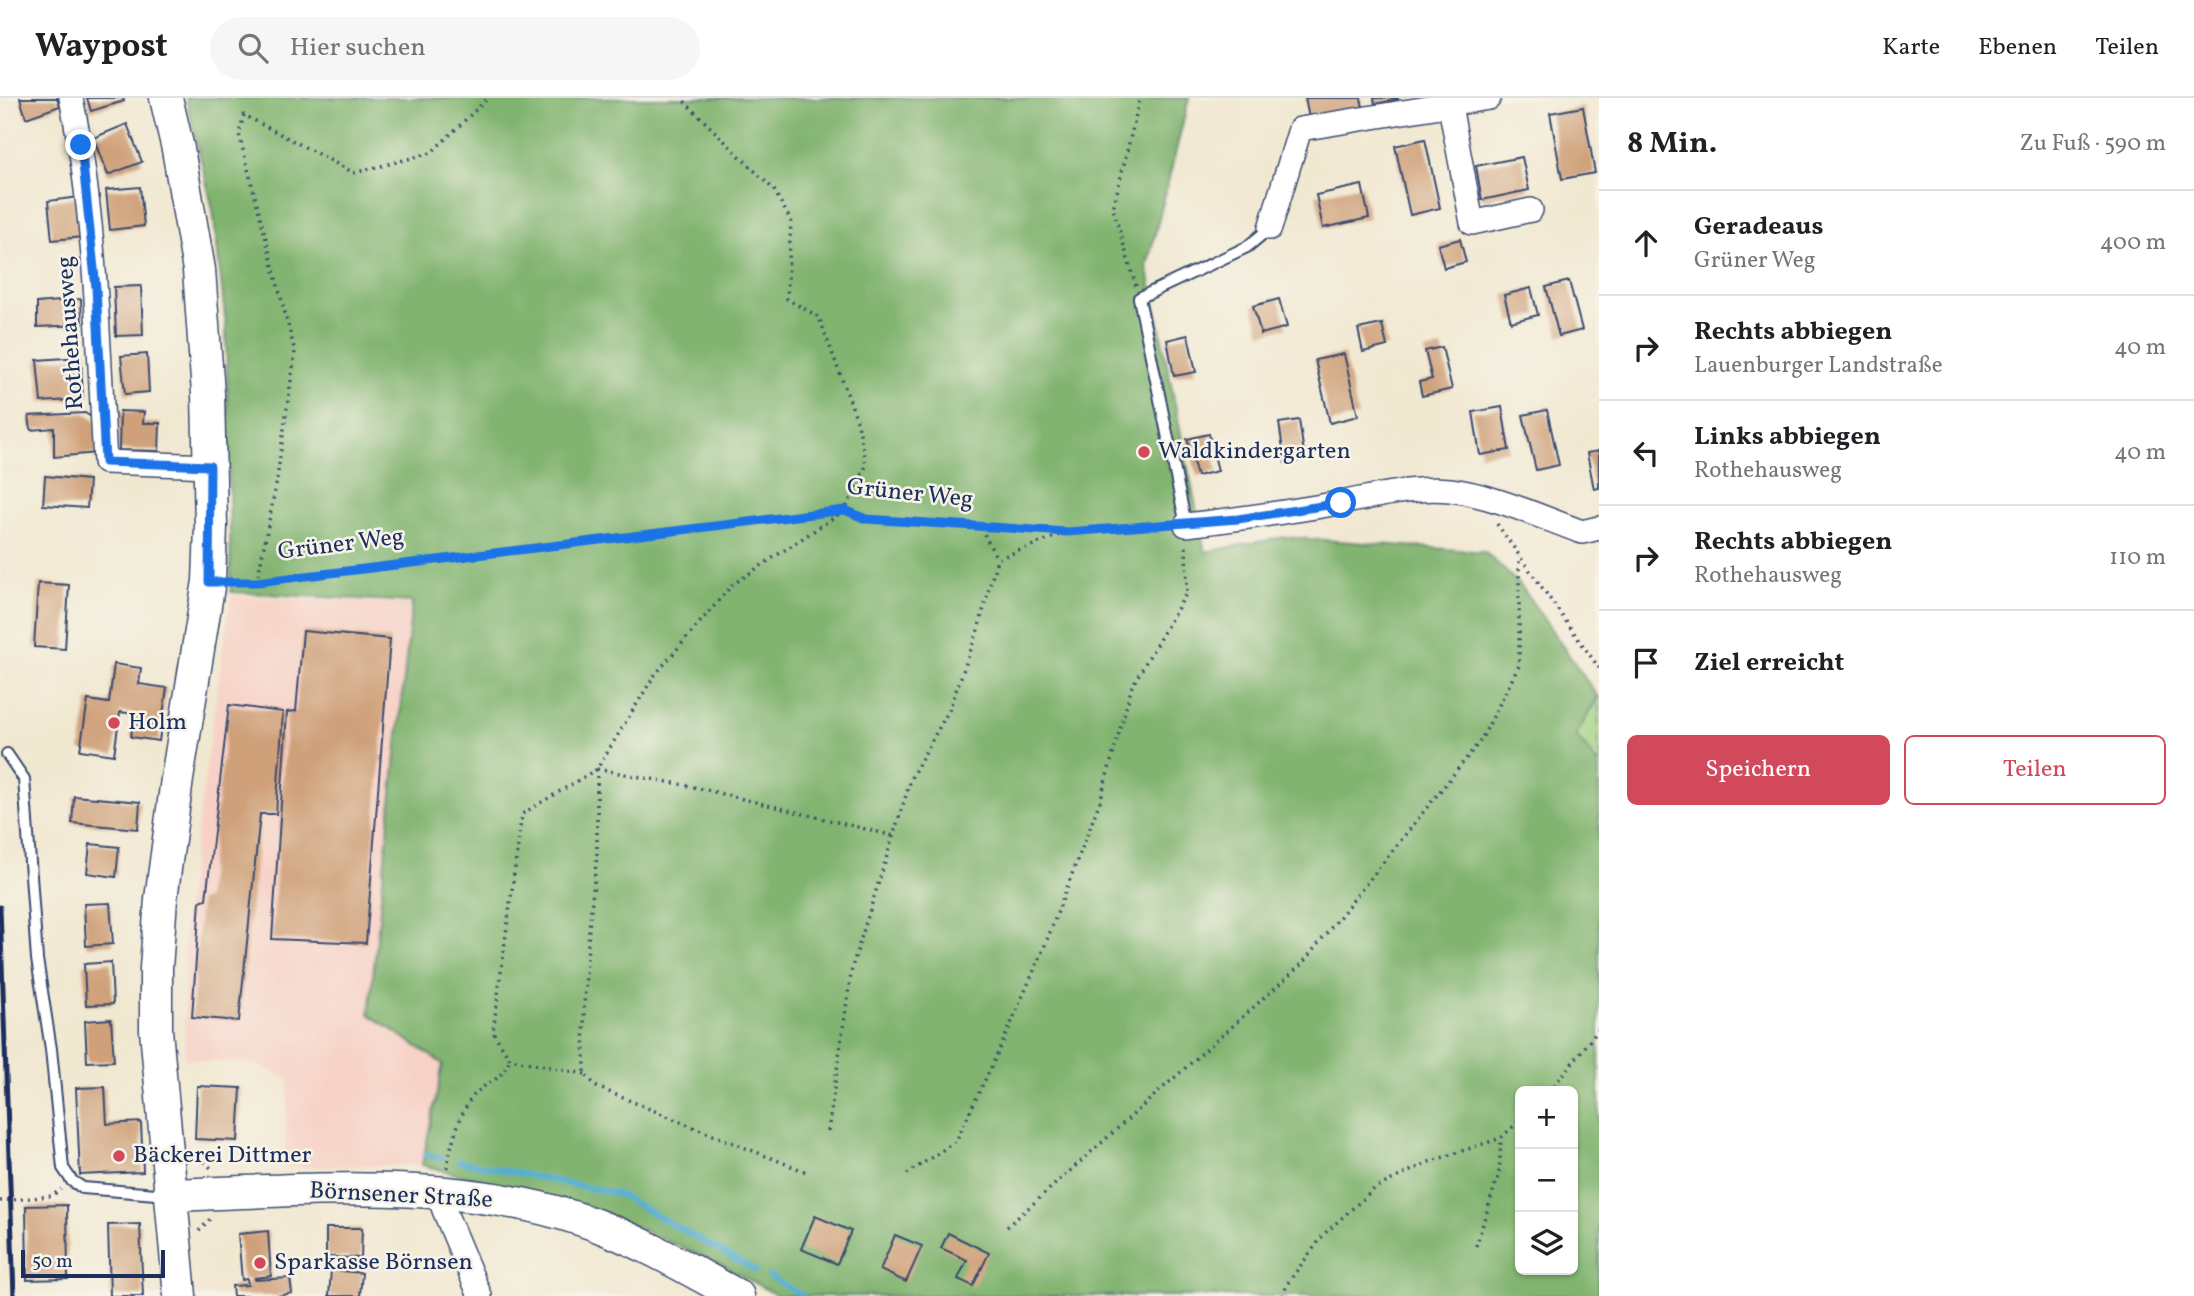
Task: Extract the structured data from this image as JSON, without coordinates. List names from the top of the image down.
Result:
{
  "streets": {
    "main road": ["Börnsener Straße"],
    "street": ["Rothehausweg"],
    "path": ["Grüner Weg"]
  },
  "places": [
    "Waldkindergarten",
    "Holm",
    "Bäckerei Dittmer",
    "Sparkasse Börnsen"
  ],
  "scale_bar": "50 m",
  "page": {
    "header": "Waypost",
    "search": "Hier suchen",
    "nav": ["Karte", "Ebenen", "Teilen"],
    "heading": ["8 Min.", "Zu Fuß · 590 m"],
    "list": [
      ["Geradeaus", "Grüner Weg", "400 m"],
      ["Rechts abbiegen", "Lauenburger Landstraße", "40 m"],
      ["Links abbiegen", "Rothehausweg", "40 m"],
      ["Rechts abbiegen", "Rothehausweg", "110 m"],
      "Ziel erreicht"
    ],
    "buttons": ["Speichern", "Teilen"],
    "map_buttons": ["+", "−"],
    "scale": "50 m"
  }
}
